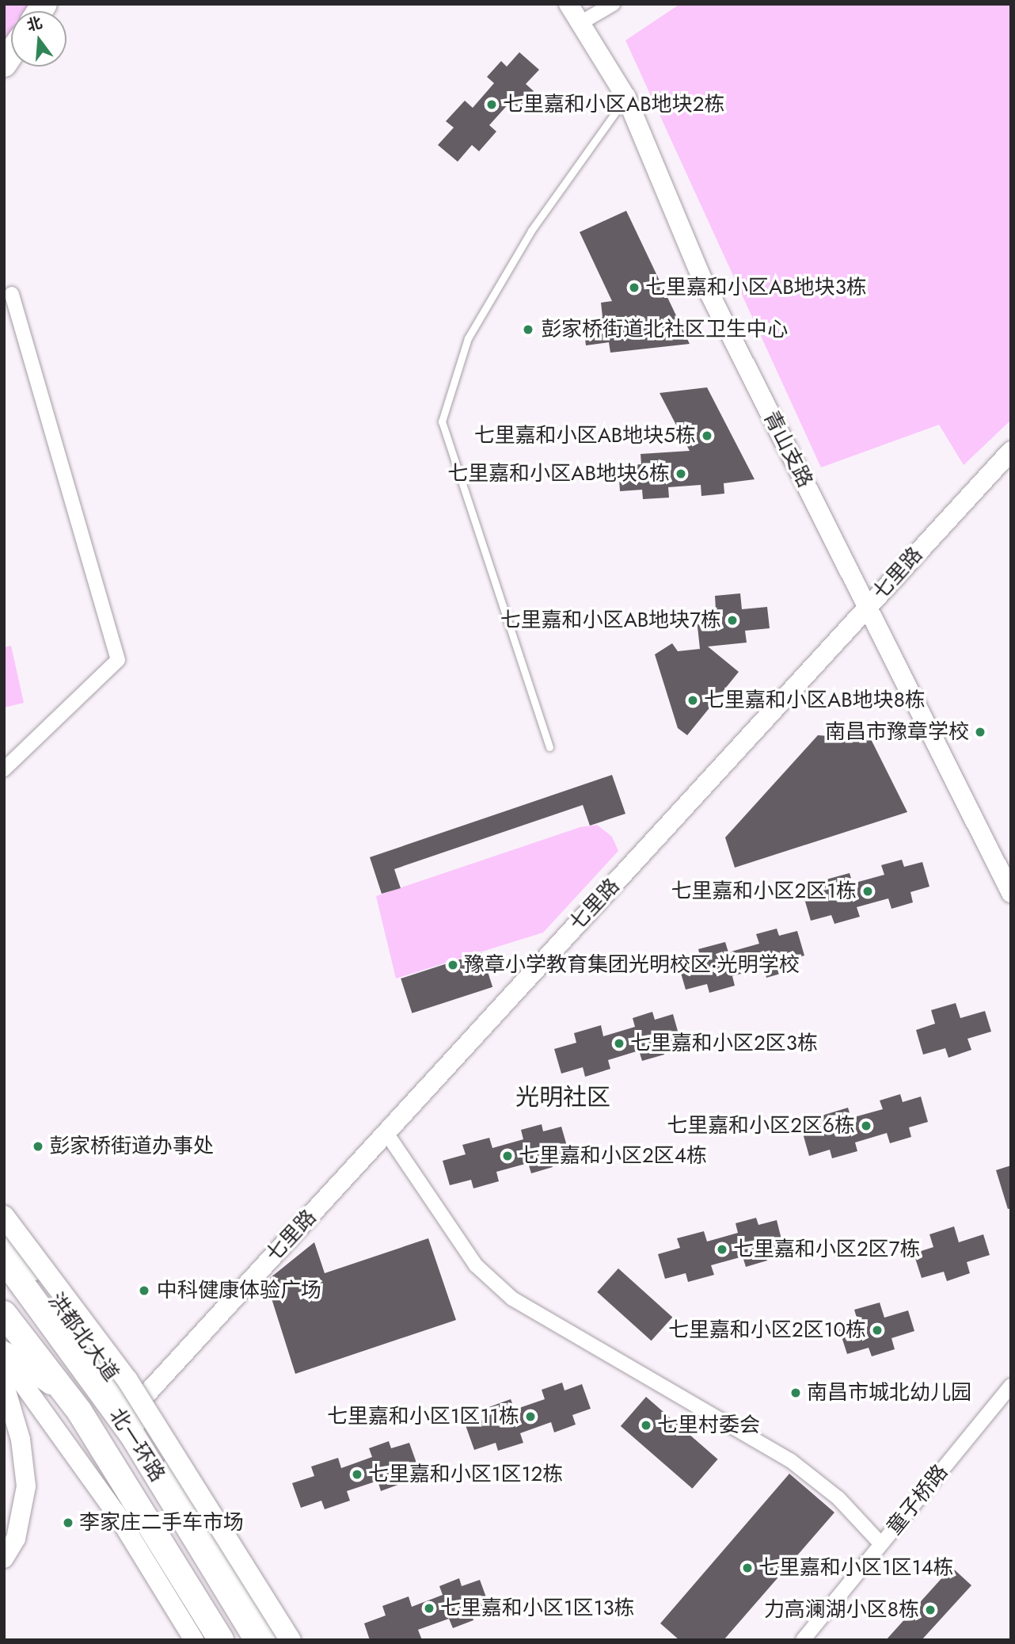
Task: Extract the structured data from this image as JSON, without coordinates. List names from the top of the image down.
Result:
{
  "streets": {
    "highway": ["北一环路"],
    "main road": ["洪都北大道"],
    "street": ["青山支路", "七里路", "童子桥路"]
  },
  "crossings": [
    ["青山支路", "七里路"],
    ["七里路", "洪都北大道"]
  ],
  "districts": ["光明社区"],
  "places": [
    "七里嘉和小区AB地块2栋",
    "七里嘉和小区AB地块3栋",
    "彭家桥街道北社区卫生中心",
    "七里嘉和小区AB地块5栋",
    "七里嘉和小区AB地块6栋",
    "七里嘉和小区AB地块7栋",
    "七里嘉和小区AB地块8栋",
    "南昌市豫章学校",
    "七里嘉和小区2区1栋",
    "豫章小学教育集团光明校区·光明学校",
    "七里嘉和小区2区3栋",
    "七里嘉和小区2区6栋",
    "彭家桥街道办事处",
    "七里嘉和小区2区4栋",
    "七里嘉和小区2区7栋",
    "中科健康体验广场",
    "七里嘉和小区2区10栋",
    "南昌市城北幼儿园",
    "七里嘉和小区1区11栋",
    "七里村委会",
    "七里嘉和小区1区12栋",
    "李家庄二手车市场",
    "七里嘉和小区1区14栋",
    "七里嘉和小区1区13栋",
    "力高澜湖小区8栋"
  ],
  "north": "top"
}
